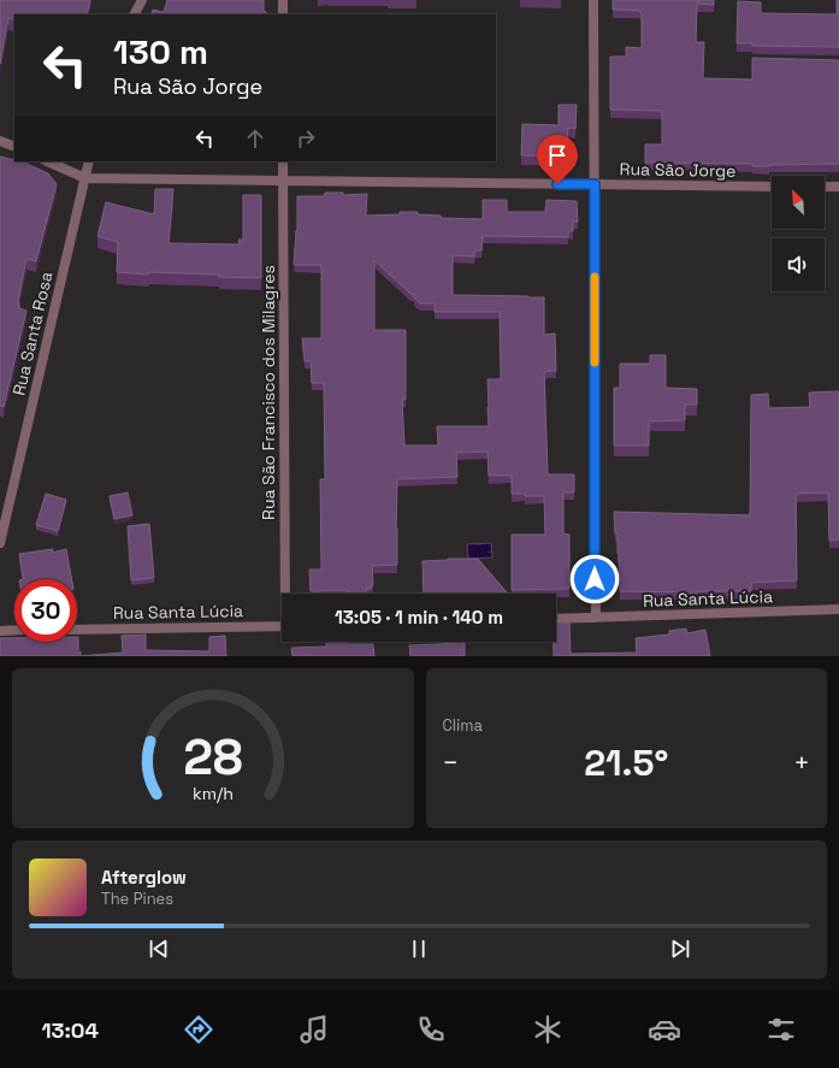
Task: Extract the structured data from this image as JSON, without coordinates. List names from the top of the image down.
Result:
{
  "streets": {
    "street": [
      "Rua São Jorge",
      "Rua Santa Rosa",
      "Rua São Francisco dos Milagres",
      "Rua Santa Lúcia"
    ]
  },
  "crossings": [
    ["Rua São Jorge", "Rua Santa Rosa"],
    ["Rua São Jorge", "Rua São Francisco dos Milagres"]
  ],
  "north": "top left",
  "page": {
    "turn": ["130 m", "Rua São Jorge"],
    "limit": "30",
    "trip": "13:05 · 1 min · 140 m",
    "tile": "Clima",
    "heat": ["−", "21.5°", "+"],
    "song": ["Afterglow", "The Pines"],
    "tabs": "13:04",
    "gauge": ["28", "km/h"]
  }
}
